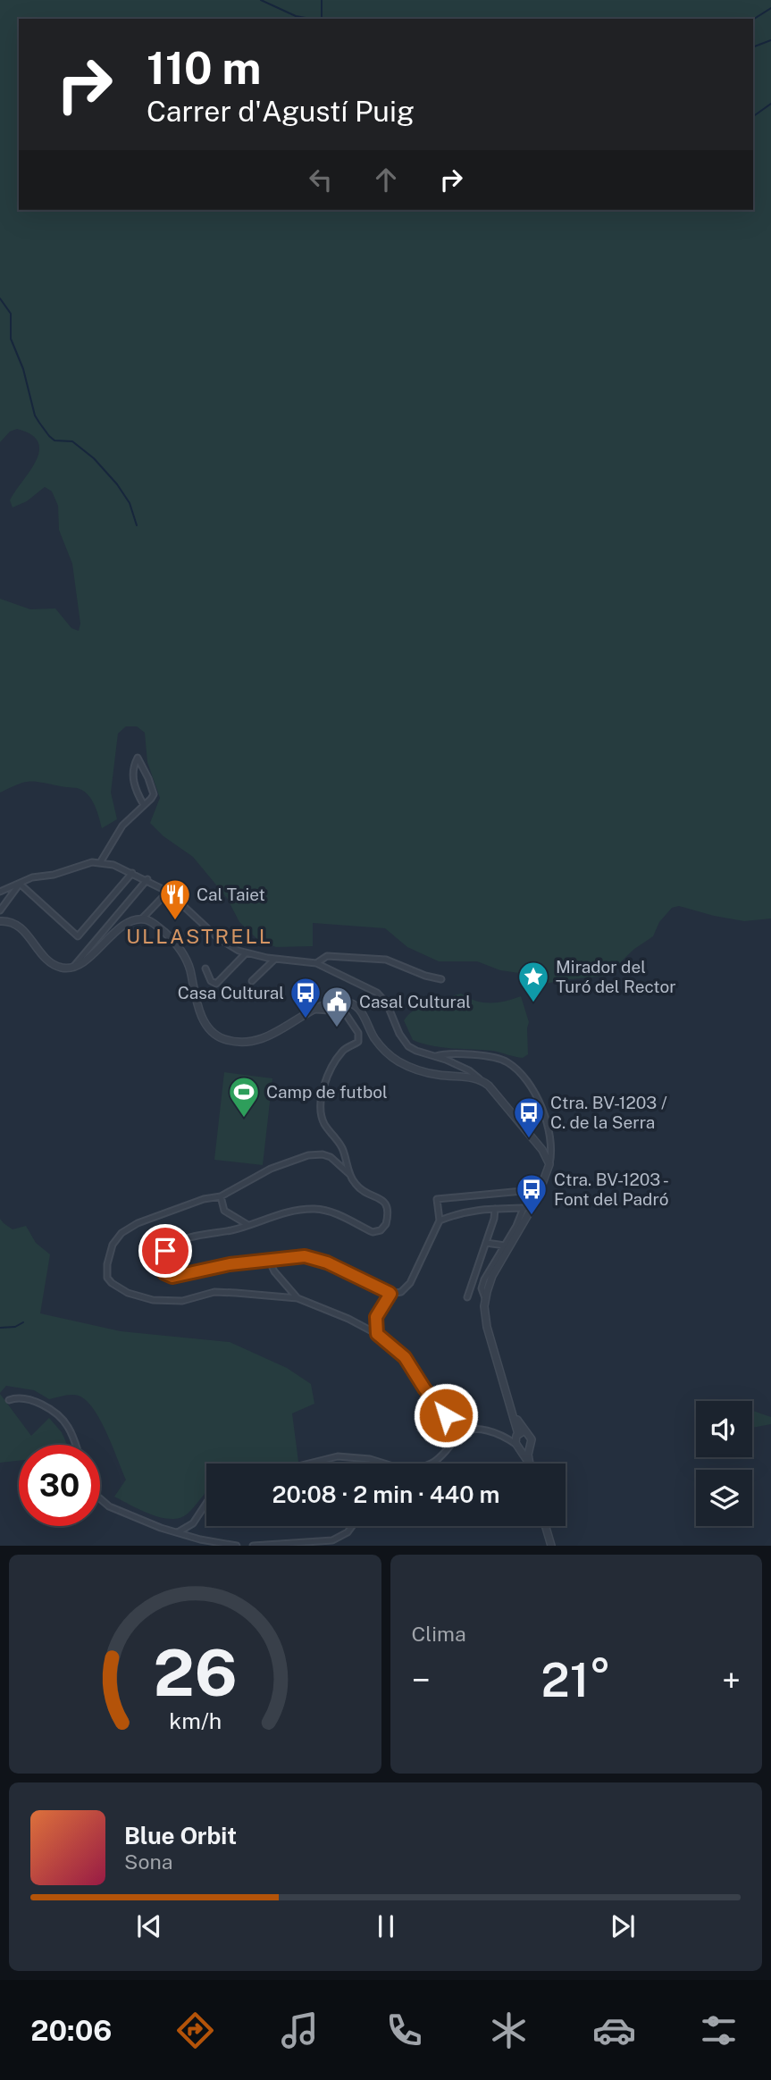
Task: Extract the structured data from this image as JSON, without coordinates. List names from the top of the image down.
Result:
{
  "districts": ["ULLASTRELL"],
  "places": {
    "restaurant": ["Cal Taiet"],
    "place": ["Mirador del Turó del Rector"],
    "bus stop": ["Casa Cultural", "Ctra. BV-1203 / C. de la Serra", "Ctra. BV-1203 - Font del Padró"],
    "public building": ["Casal Cultural"],
    "sports": ["Camp de futbol"]
  },
  "page": {
    "turn": ["110 m", "Carrer d'Agustí Puig"],
    "limit": "30",
    "trip": "20:08 · 2 min · 440 m",
    "tile": "Clima",
    "heat": ["−", "21°", "+"],
    "song": ["Blue Orbit", "Sona"],
    "tabs": "20:06",
    "gauge": ["26", "km/h"]
  }
}
